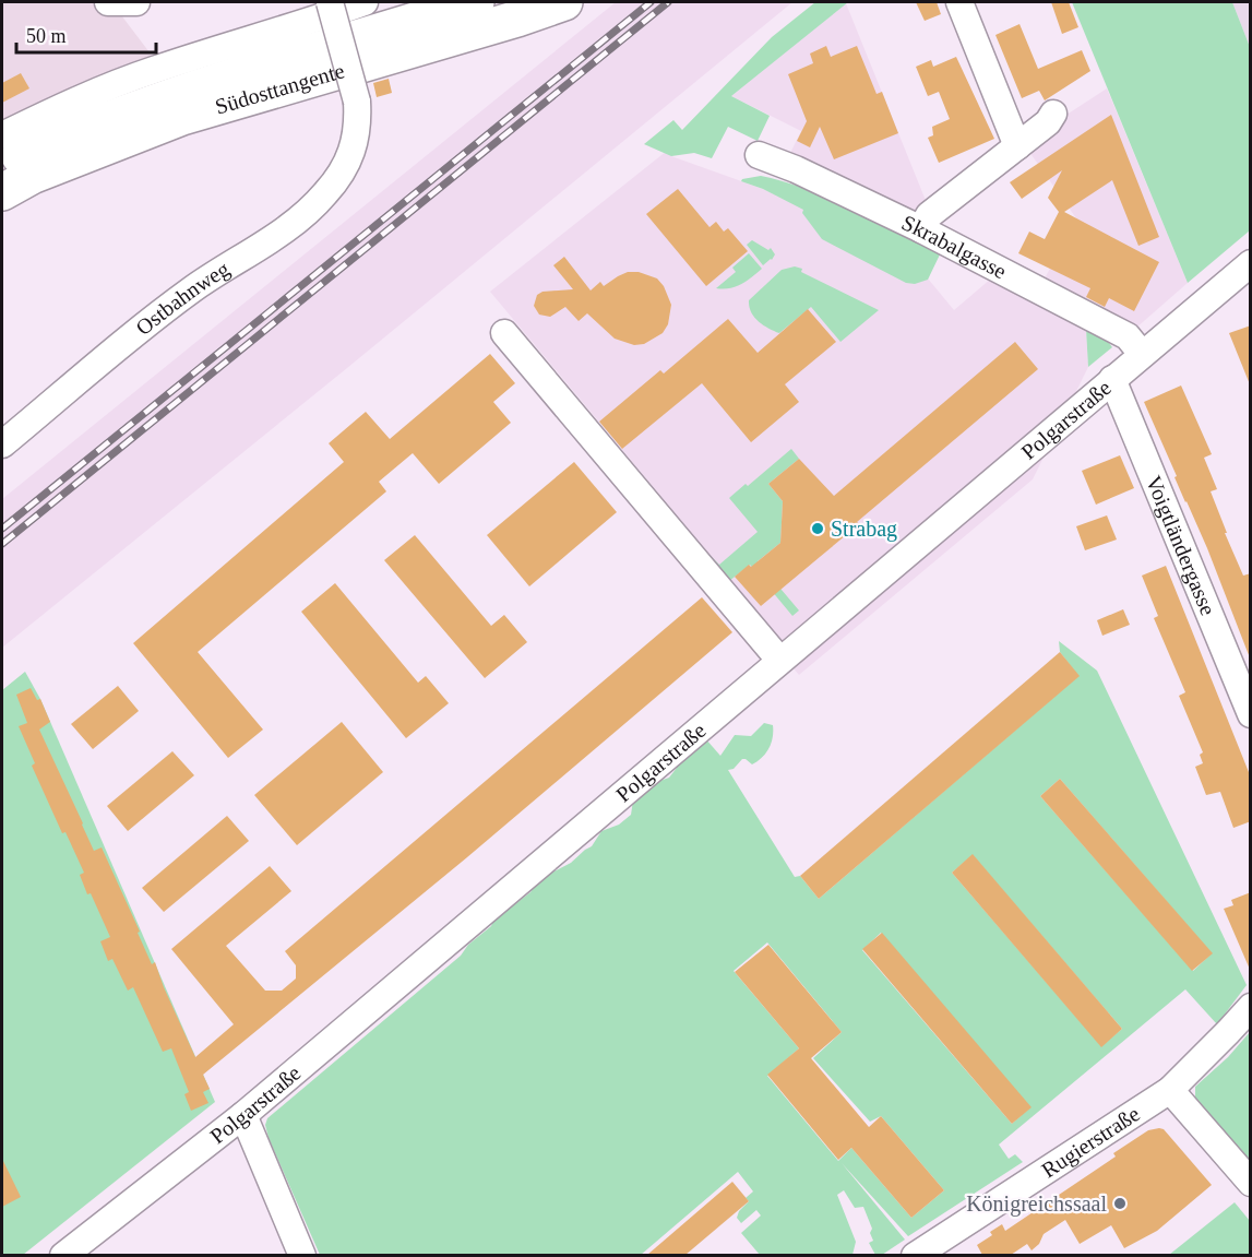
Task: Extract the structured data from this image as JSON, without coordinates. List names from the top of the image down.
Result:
{
  "streets": {
    "highway": ["Südosttangente"],
    "street": [
      "Skrabalgasse",
      "Ostbahnweg",
      "Polgarstraße",
      "Voigtländergasse",
      "Rugierstraße"
    ]
  },
  "crossings": [
    ["Skrabalgasse", "Polgarstraße"],
    ["Polgarstraße", "Voigtländergasse"]
  ],
  "places": ["Strabag", "Königreichssaal"],
  "scale_bar": "50 m"
}
